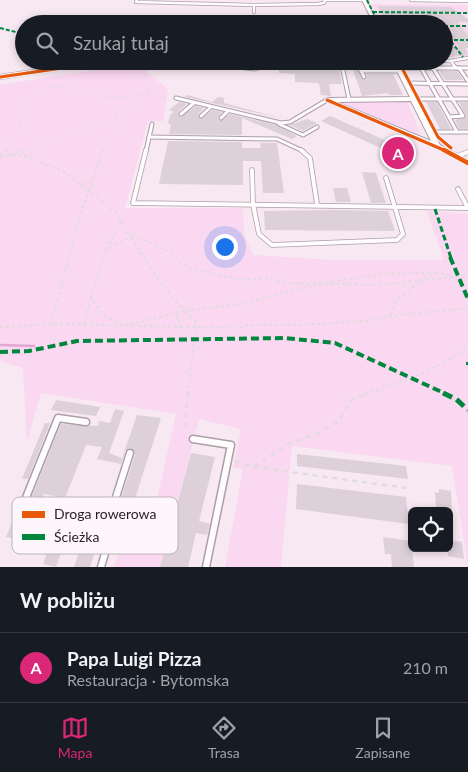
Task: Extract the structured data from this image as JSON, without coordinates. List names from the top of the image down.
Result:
{
  "legend": ["Droga rowerowa", "Ścieżka"],
  "page": {
    "search": "Szukaj tutaj",
    "pins": "A",
    "heading": "W pobliżu",
    "list": [
      {
        "mark": "A",
        "name": "Papa Luigi Pizza",
        "note": "Restauracja · Bytomska",
        "value": "210 m"
      }
    ],
    "nav": ["Mapa", "Trasa", "Zapisane"]
  }
}
